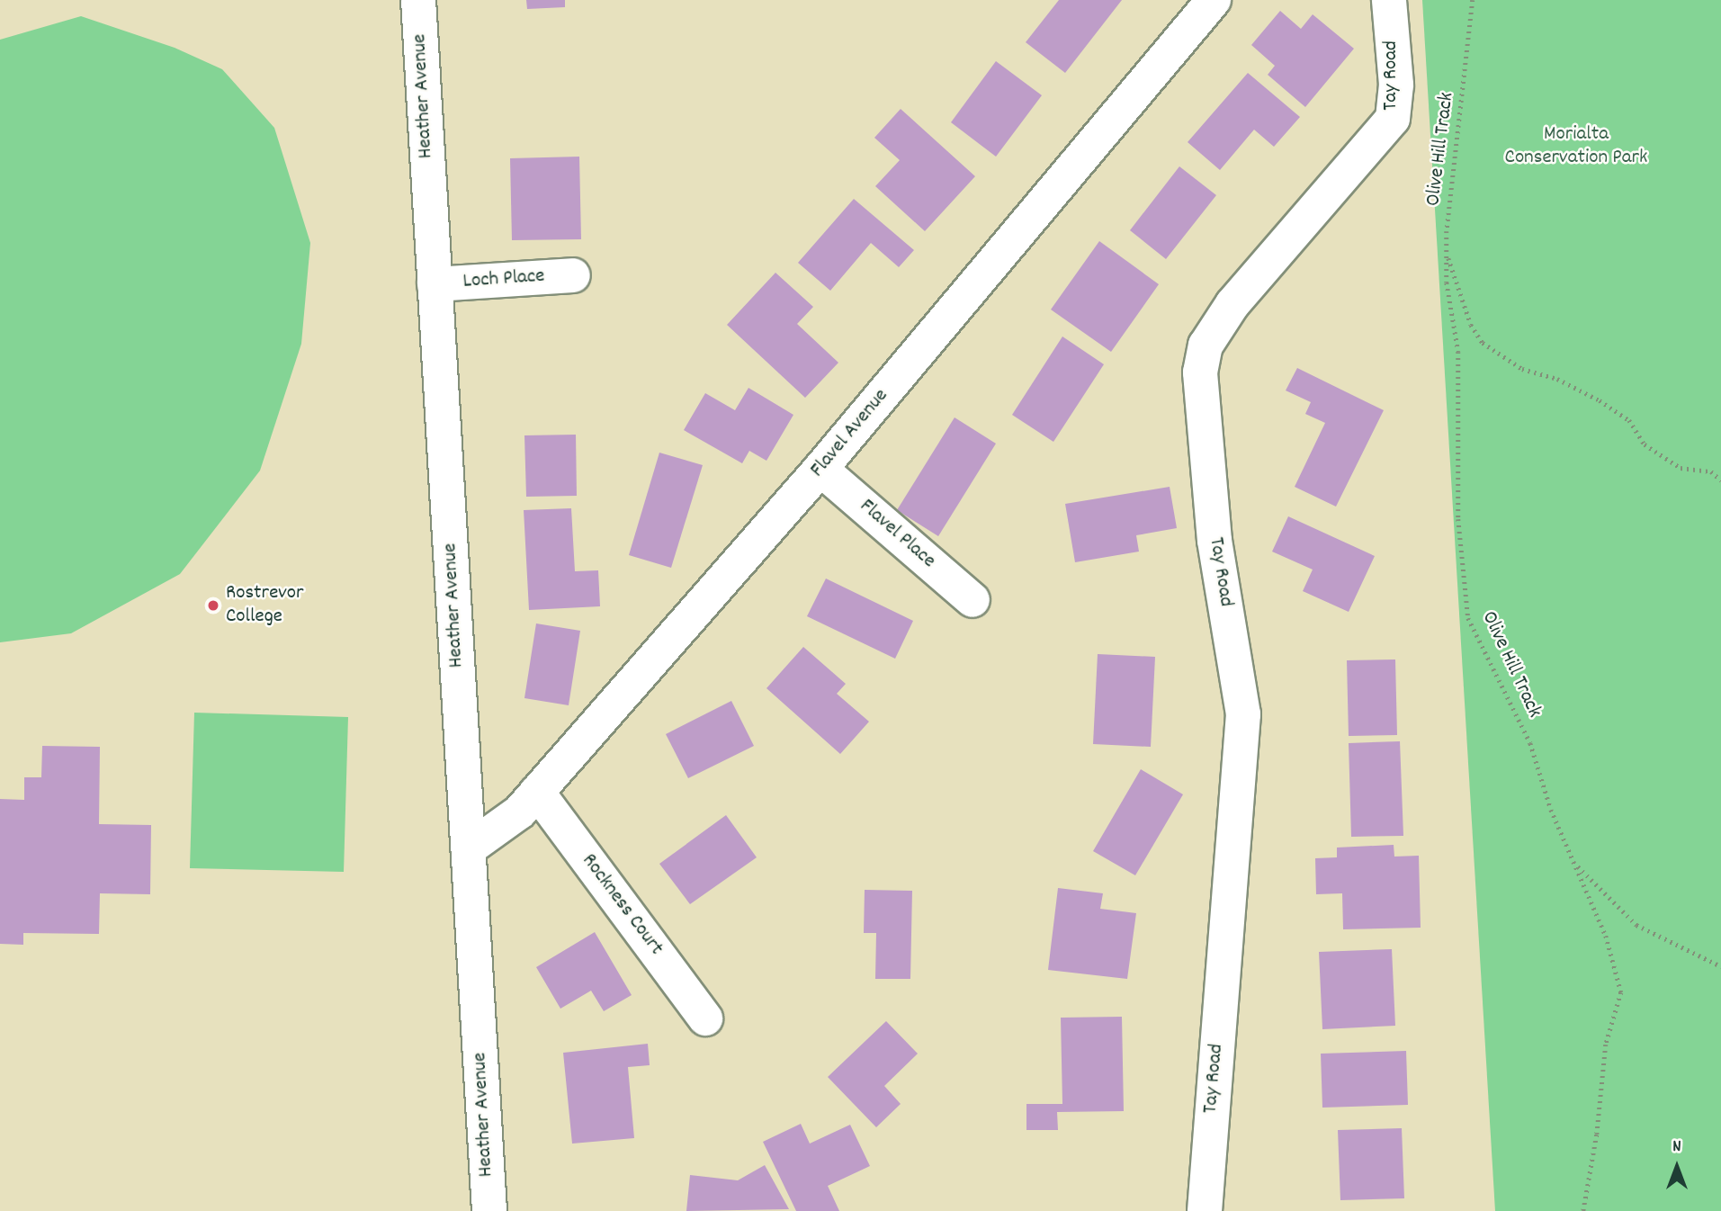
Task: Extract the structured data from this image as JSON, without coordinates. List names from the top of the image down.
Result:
{
  "streets": {
    "street": [
      "Tay Road",
      "Heather Avenue",
      "Loch Place",
      "Flavel Avenue",
      "Flavel Place",
      "Rockness Court"
    ],
    "path": ["Olive Hill Track"]
  },
  "crossings": [
    ["Heather Avenue", "Loch Place"],
    ["Heather Avenue", "Flavel Avenue"],
    ["Flavel Avenue", "Flavel Place"],
    ["Flavel Avenue", "Rockness Court"]
  ],
  "parks": ["Morialta Conservation Park"],
  "places": ["Rostrevor College"],
  "north": "top"
}
